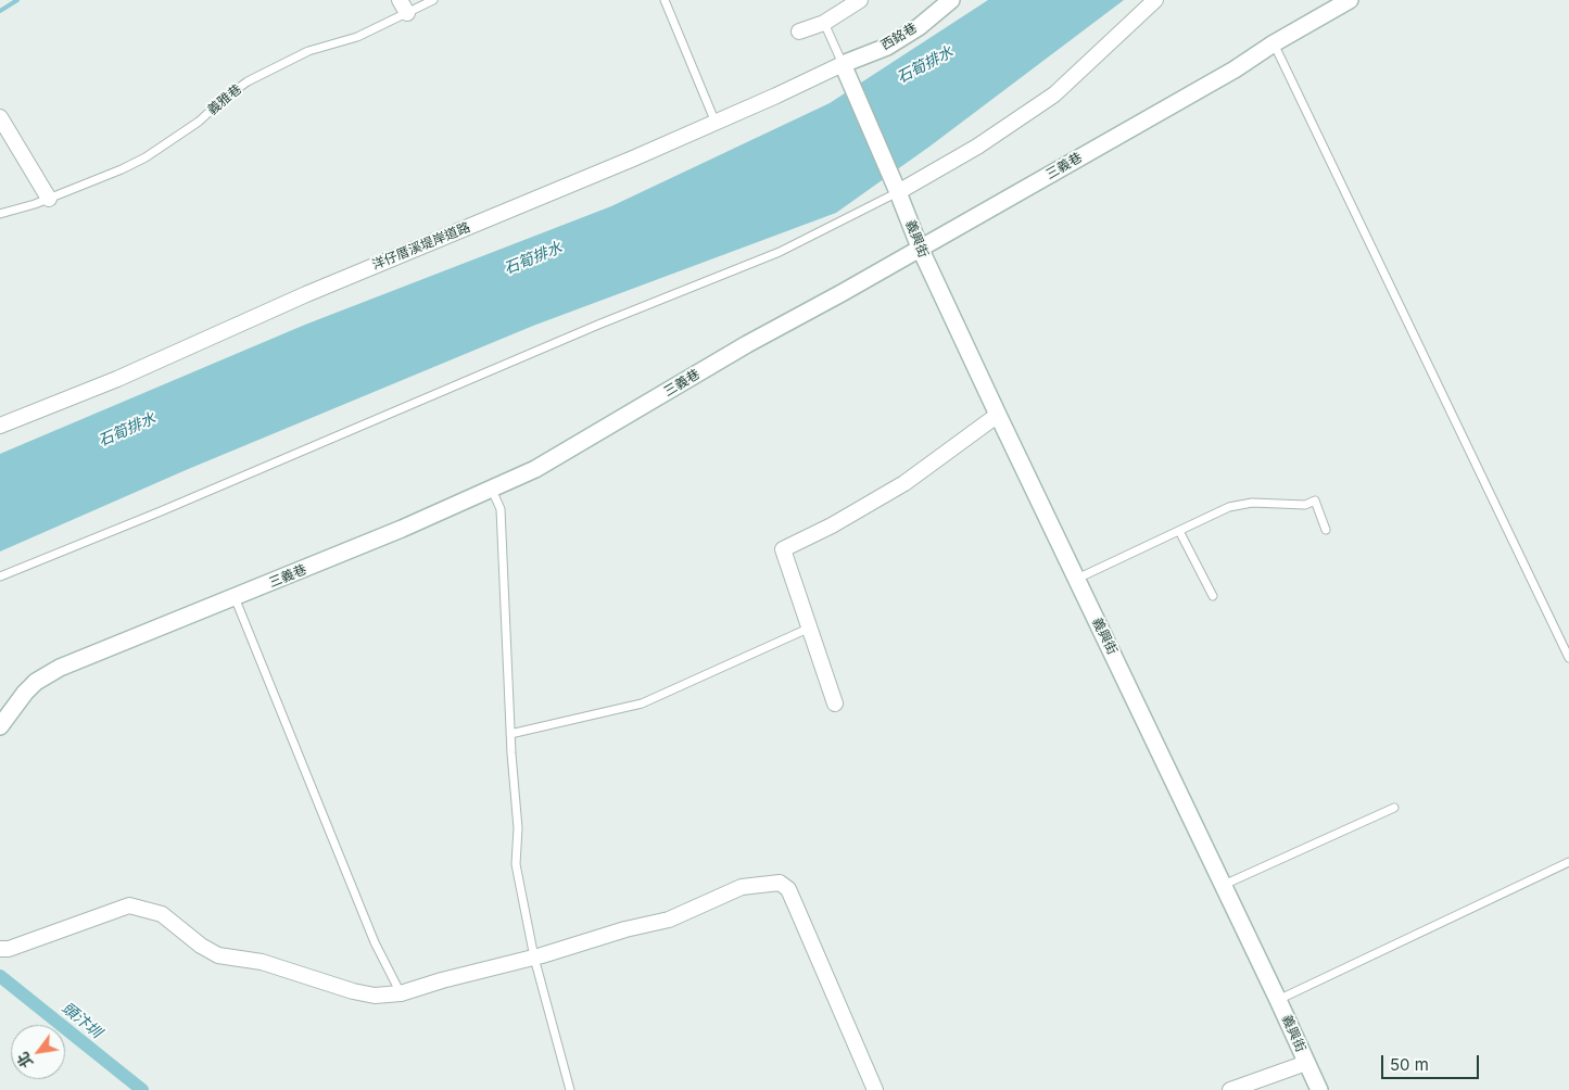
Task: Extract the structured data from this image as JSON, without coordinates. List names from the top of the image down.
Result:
{
  "streets": {
    "street": [
      "西銘巷",
      "三義巷",
      "義興街",
      "洋仔厝溪堤岸道路"
    ],
    "lane": ["義雅巷"]
  },
  "crossings": [
    ["西銘巷", "義興街"],
    ["西銘巷", "洋仔厝溪堤岸道路"],
    ["三義巷", "義興街"],
    ["義興街", "洋仔厝溪堤岸道路"]
  ],
  "water": ["石筍排水", "頭汴圳"],
  "scale_bar": "50 m",
  "north": "bottom left"
}
